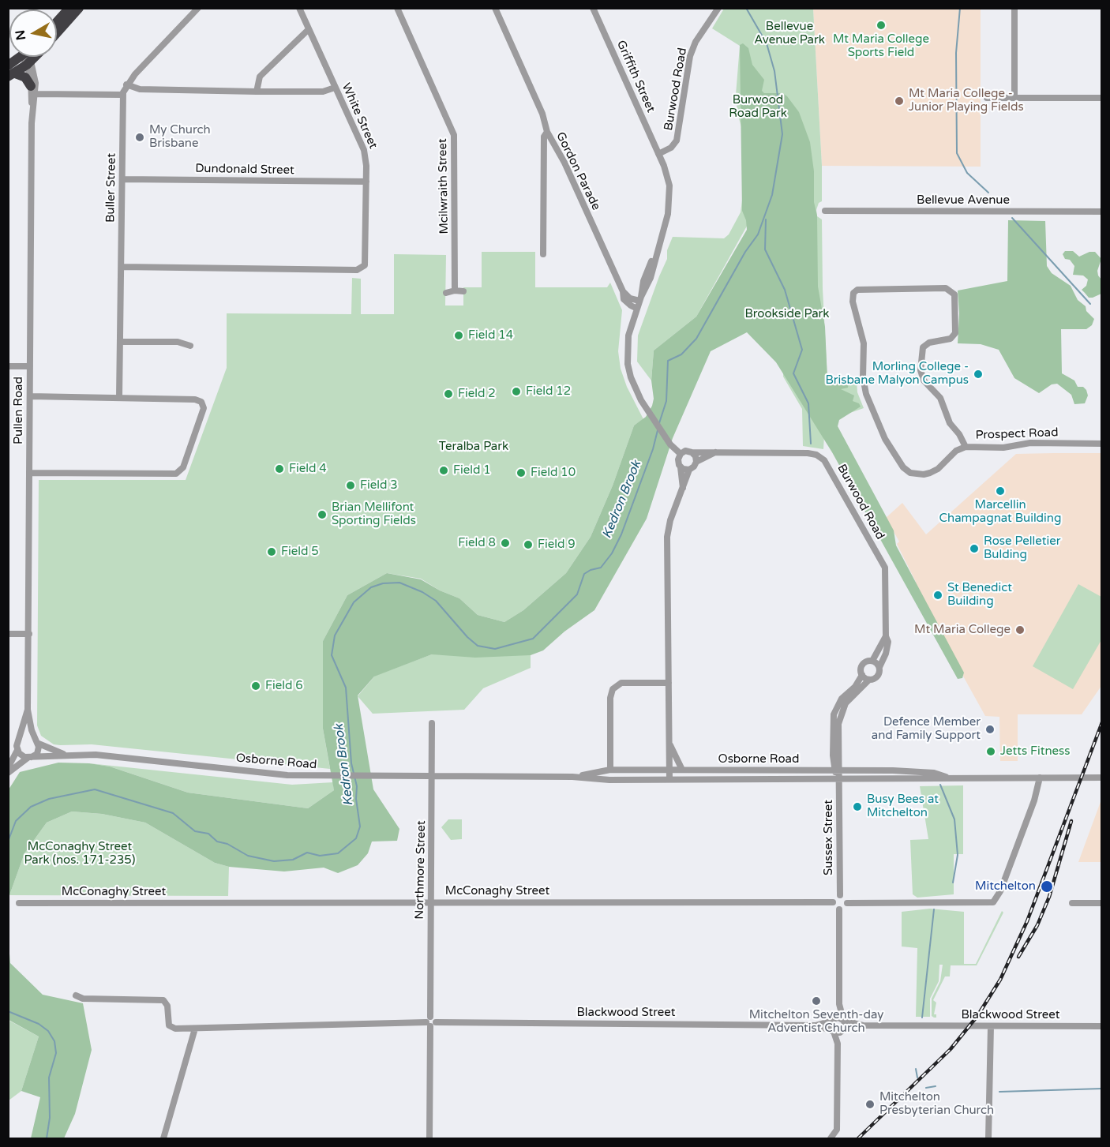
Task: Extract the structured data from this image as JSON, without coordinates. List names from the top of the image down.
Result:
{
  "streets": {
    "street": [
      "Griffith Street",
      "Burwood Road",
      "White Street",
      "Dundonald Street",
      "Gordon Parade",
      "Mcilwraith Street",
      "Buller Street",
      "Bellevue Avenue",
      "Pullen Road",
      "Prospect Road",
      "Osborne Road",
      "Sussex Street",
      "Northmore Street",
      "McConaghy Street",
      "Blackwood Street"
    ]
  },
  "crossings": [
    ["Griffith Street", "Burwood Road"],
    ["White Street", "Dundonald Street"],
    ["White Street", "Buller Street"],
    ["Dundonald Street", "Buller Street"],
    ["Pullen Road", "Osborne Road"],
    ["Osborne Road", "Sussex Street"],
    ["Osborne Road", "Northmore Street"],
    ["Sussex Street", "McConaghy Street"],
    ["Northmore Street", "McConaghy Street"],
    ["Northmore Street", "Blackwood Street"]
  ],
  "water": ["Kedron Brook"],
  "parks": [
    "Bellevue Avenue Park",
    "Burwood Road Park",
    "Brookside Park",
    "Teralba Park",
    "McConaghy Street Park (nos. 171-235)"
  ],
  "places": [
    "Mt Maria College Sports Field",
    "Mt Maria College - Junior Playing Fields",
    "My Church Brisbane",
    "Field 14",
    "Morling College - Brisbane Malyon Campus",
    "Field 12",
    "Field 2",
    "Field 4",
    "Field 1",
    "Field 10",
    "Field 3",
    "Marcellin Champagnat Building",
    "Brian Mellifont Sporting Fields",
    "Field 8",
    "Field 9",
    "Rose Pelletier Bulding",
    "Field 5",
    "St Benedict Building",
    "Mt Maria College",
    "Field 6",
    "Defence Member and Family Support",
    "Jetts Fitness",
    "Busy Bees at Mitchelton",
    "Mitchelton",
    "Mitchelton Seventh-day Adventist Church",
    "Mitchelton Presbyterian Church"
  ],
  "north": "left"
}
